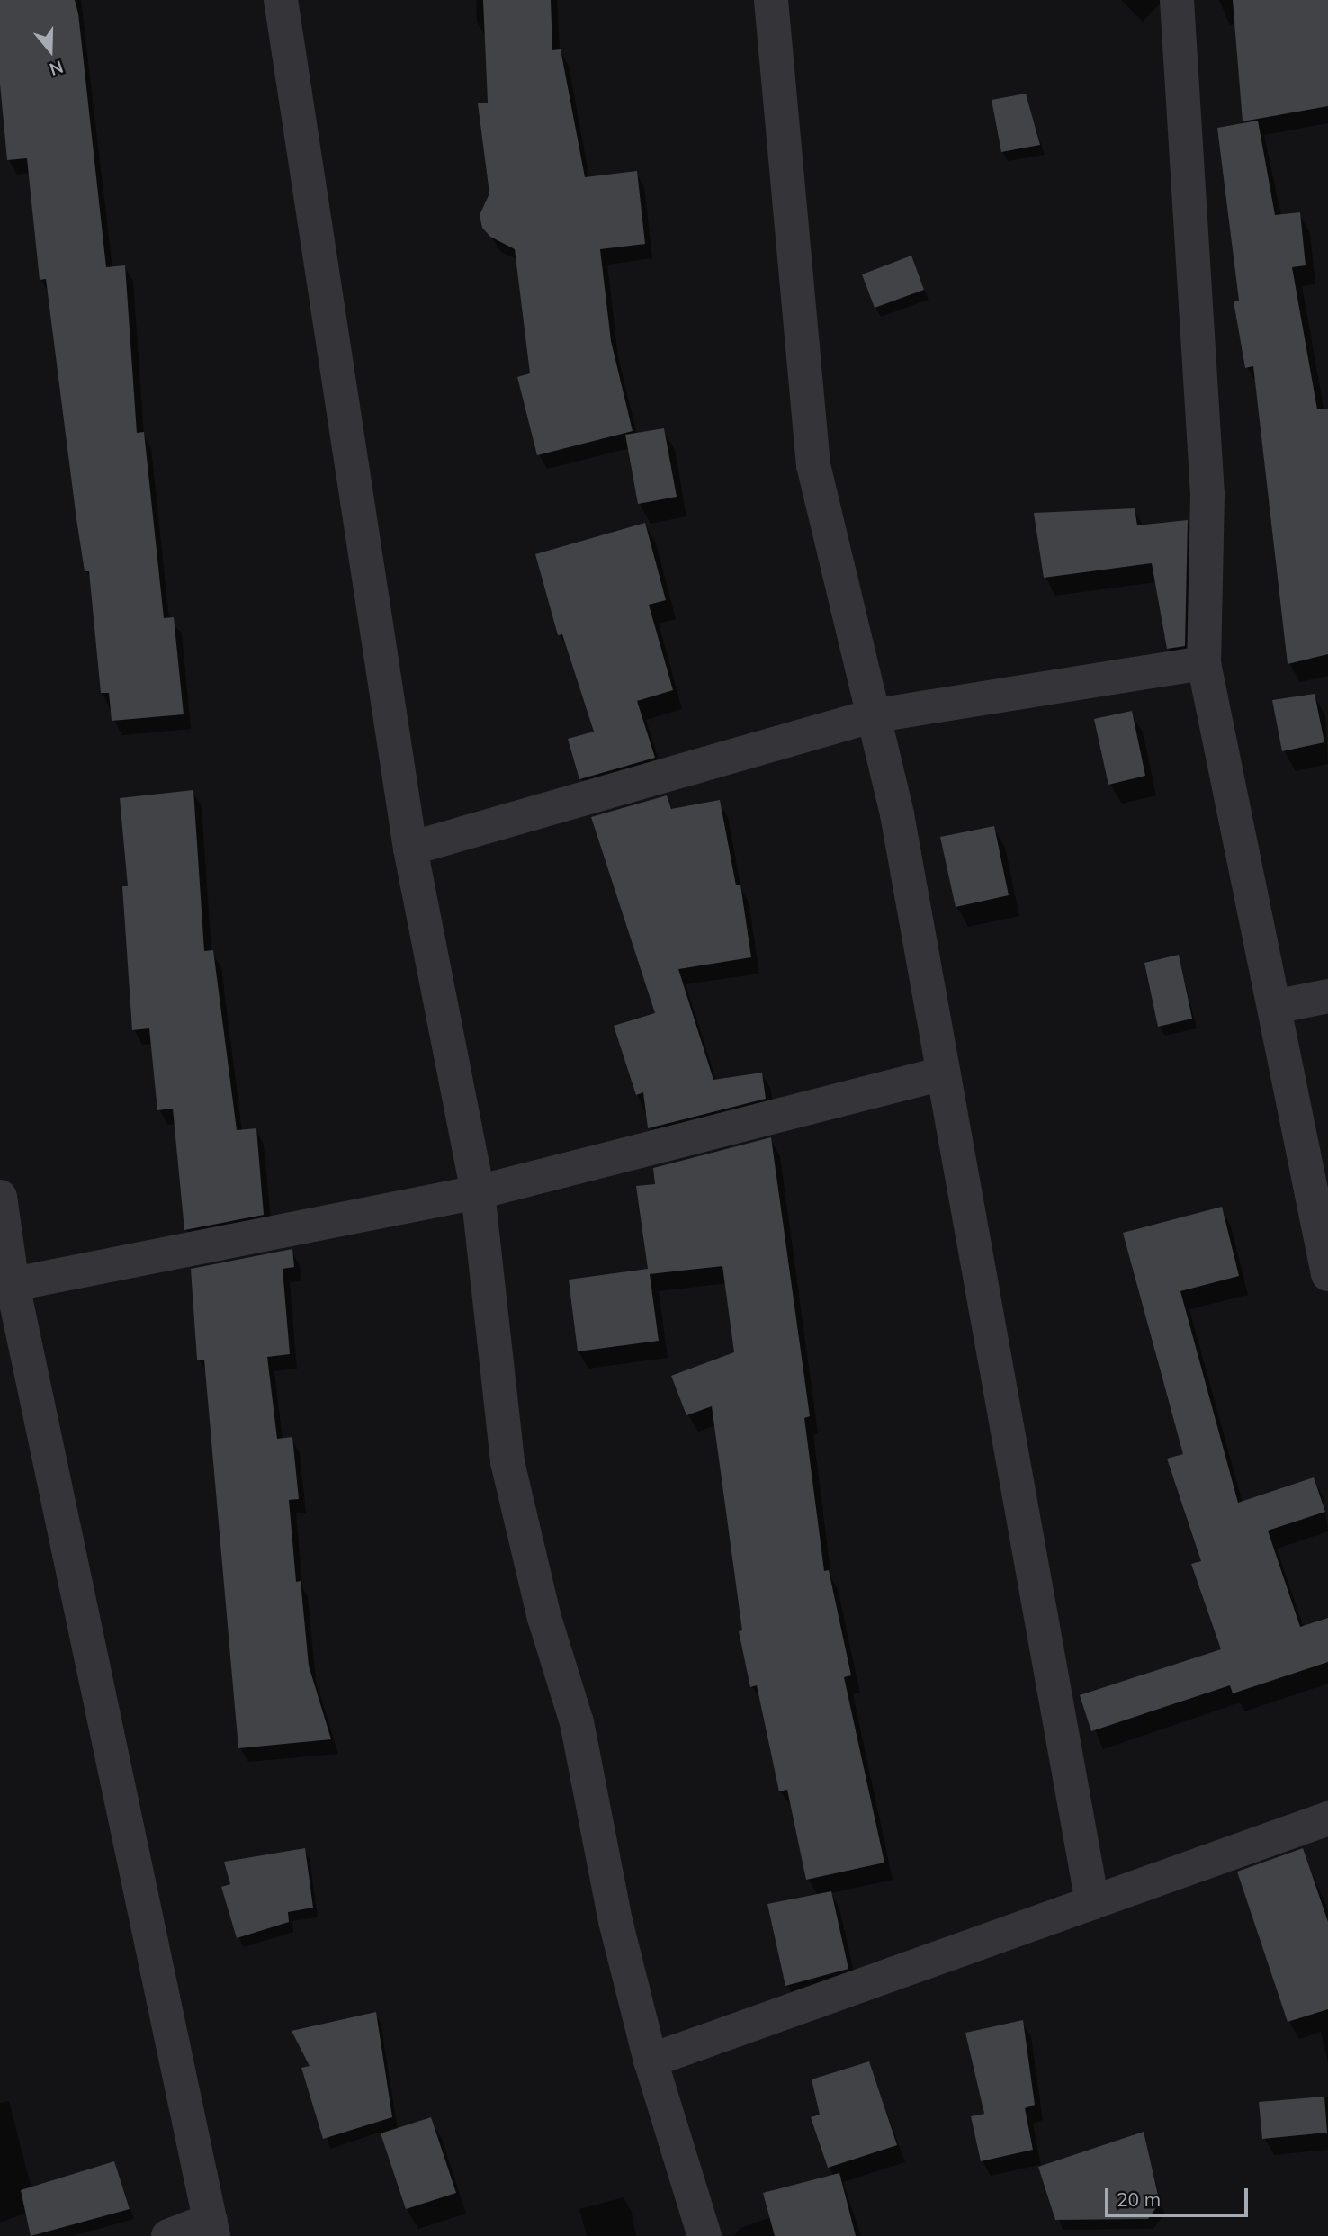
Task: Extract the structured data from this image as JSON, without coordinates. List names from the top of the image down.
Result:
{
  "scale_bar": "20 m",
  "north": "bottom"
}
